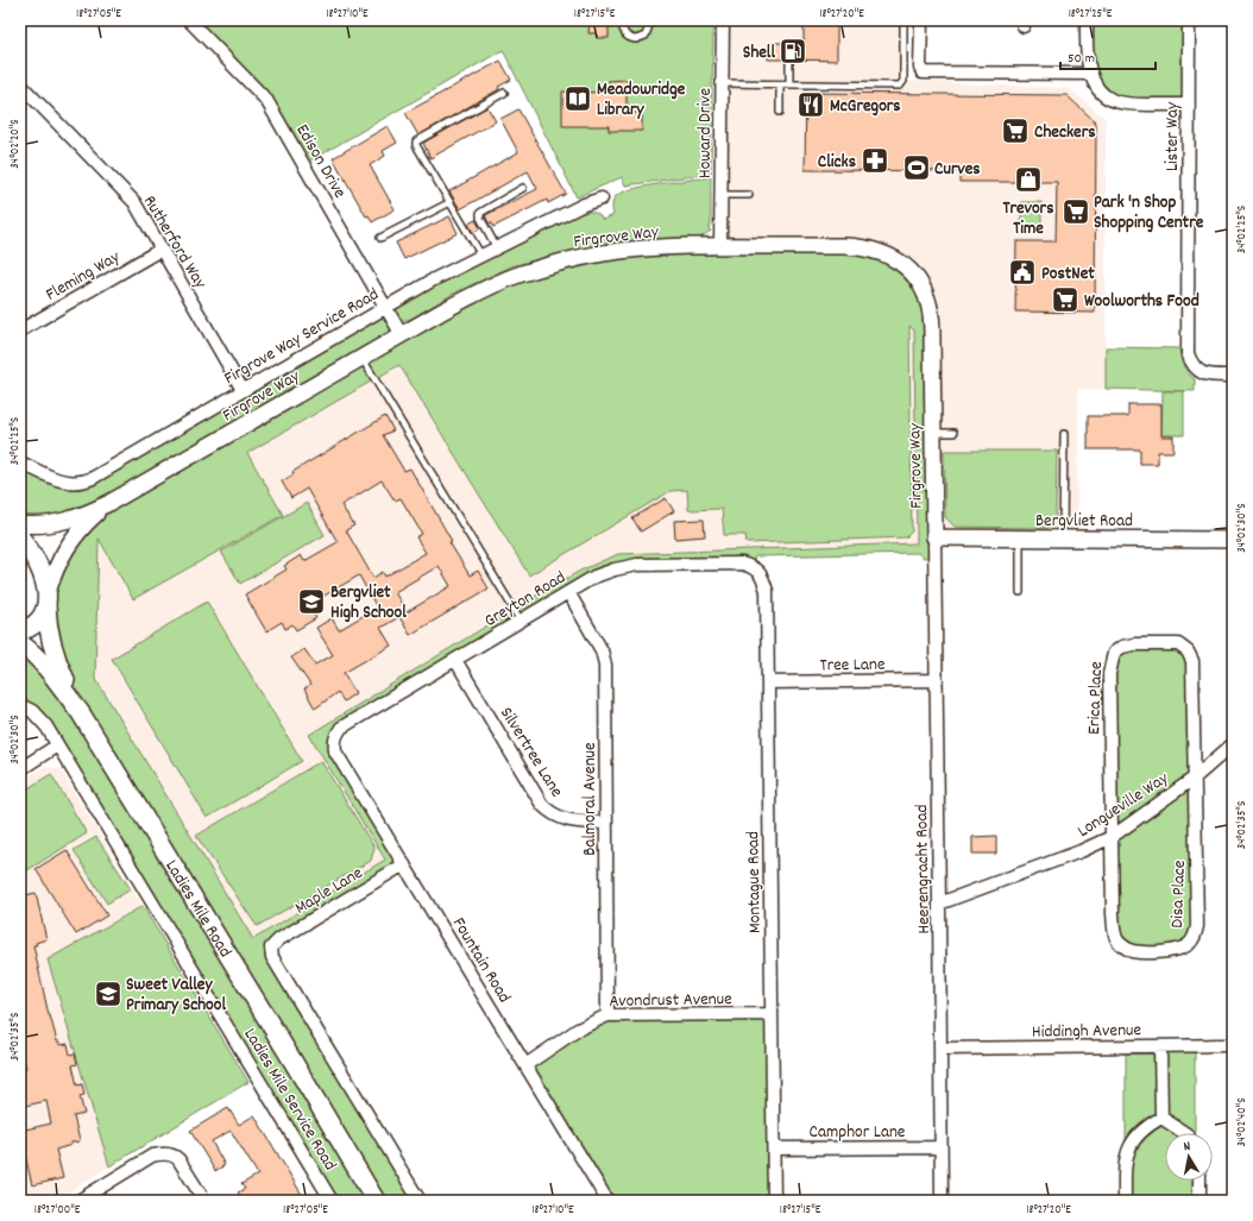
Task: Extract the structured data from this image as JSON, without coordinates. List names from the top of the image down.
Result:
{
  "streets": {
    "main road": ["Ladies Mile Road"],
    "street": [
      "Howard Drive",
      "Lister Way",
      "Edison Drive",
      "Firgrove Way",
      "Rutherford Way",
      "Fleming Way",
      "Firgrove Way Service Road",
      "Bergvliet Road",
      "Greyton Road",
      "Tree Lane",
      "Erica Place",
      "Silvertree Lane",
      "Balmoral Avenue",
      "Longueville Way",
      "Heerengracht Road",
      "Montague Road",
      "Maple Lane",
      "Disa Place",
      "Fountain Road",
      "Avondrust Avenue",
      "Hiddingh Avenue",
      "Ladies Mile Service Road",
      "Camphor Lane"
    ]
  },
  "crossings": [
    ["Howard Drive", "Firgrove Way"],
    ["Edison Drive", "Firgrove Way"],
    ["Edison Drive", "Firgrove Way Service Road"],
    ["Firgrove Way", "Bergvliet Road"],
    ["Firgrove Way", "Heerengracht Road"],
    ["Firgrove Way", "Ladies Mile Road"],
    ["Rutherford Way", "Fleming Way"],
    ["Rutherford Way", "Firgrove Way Service Road"],
    ["Bergvliet Road", "Heerengracht Road"],
    ["Greyton Road", "Silvertree Lane"],
    ["Greyton Road", "Balmoral Avenue"],
    ["Greyton Road", "Montague Road"],
    ["Greyton Road", "Fountain Road"],
    ["Tree Lane", "Heerengracht Road"],
    ["Tree Lane", "Montague Road"],
    ["Erica Place", "Longueville Way"],
    ["Erica Place", "Disa Place"],
    ["Silvertree Lane", "Balmoral Avenue"],
    ["Balmoral Avenue", "Avondrust Avenue"],
    ["Longueville Way", "Heerengracht Road"],
    ["Longueville Way", "Disa Place"],
    ["Heerengracht Road", "Hiddingh Avenue"],
    ["Heerengracht Road", "Camphor Lane"],
    ["Montague Road", "Avondrust Avenue"],
    ["Montague Road", "Camphor Lane"],
    ["Maple Lane", "Fountain Road"],
    ["Fountain Road", "Avondrust Avenue"]
  ],
  "places": {
    "fuel station": ["Shell"],
    "library": ["Meadowridge Library"],
    "restaurant": ["McGregors"],
    "supermarket": ["Checkers", "Park 'n Shop Shopping Centre", "Woolworths Food"],
    "pharmacy": ["Clicks"],
    "sports": ["Curves"],
    "shop": ["Trevors Time"],
    "public building": ["PostNet"],
    "school or university": ["Bergvliet High School", "Sweet Valley Primary School"]
  },
  "scale_bar": "50 m",
  "north": "top",
  "coordinates": [
    "18°27'05\"E",
    "18°27'10\"E",
    "18°27'15\"E",
    "18°27'20\"E",
    "18°27'25\"E",
    "34°02'20\"S",
    "34°02'25\"S",
    "34°02'30\"S",
    "34°02'35\"S",
    "34°02'40\"S",
    "18°27'00\"E"
  ]
}
